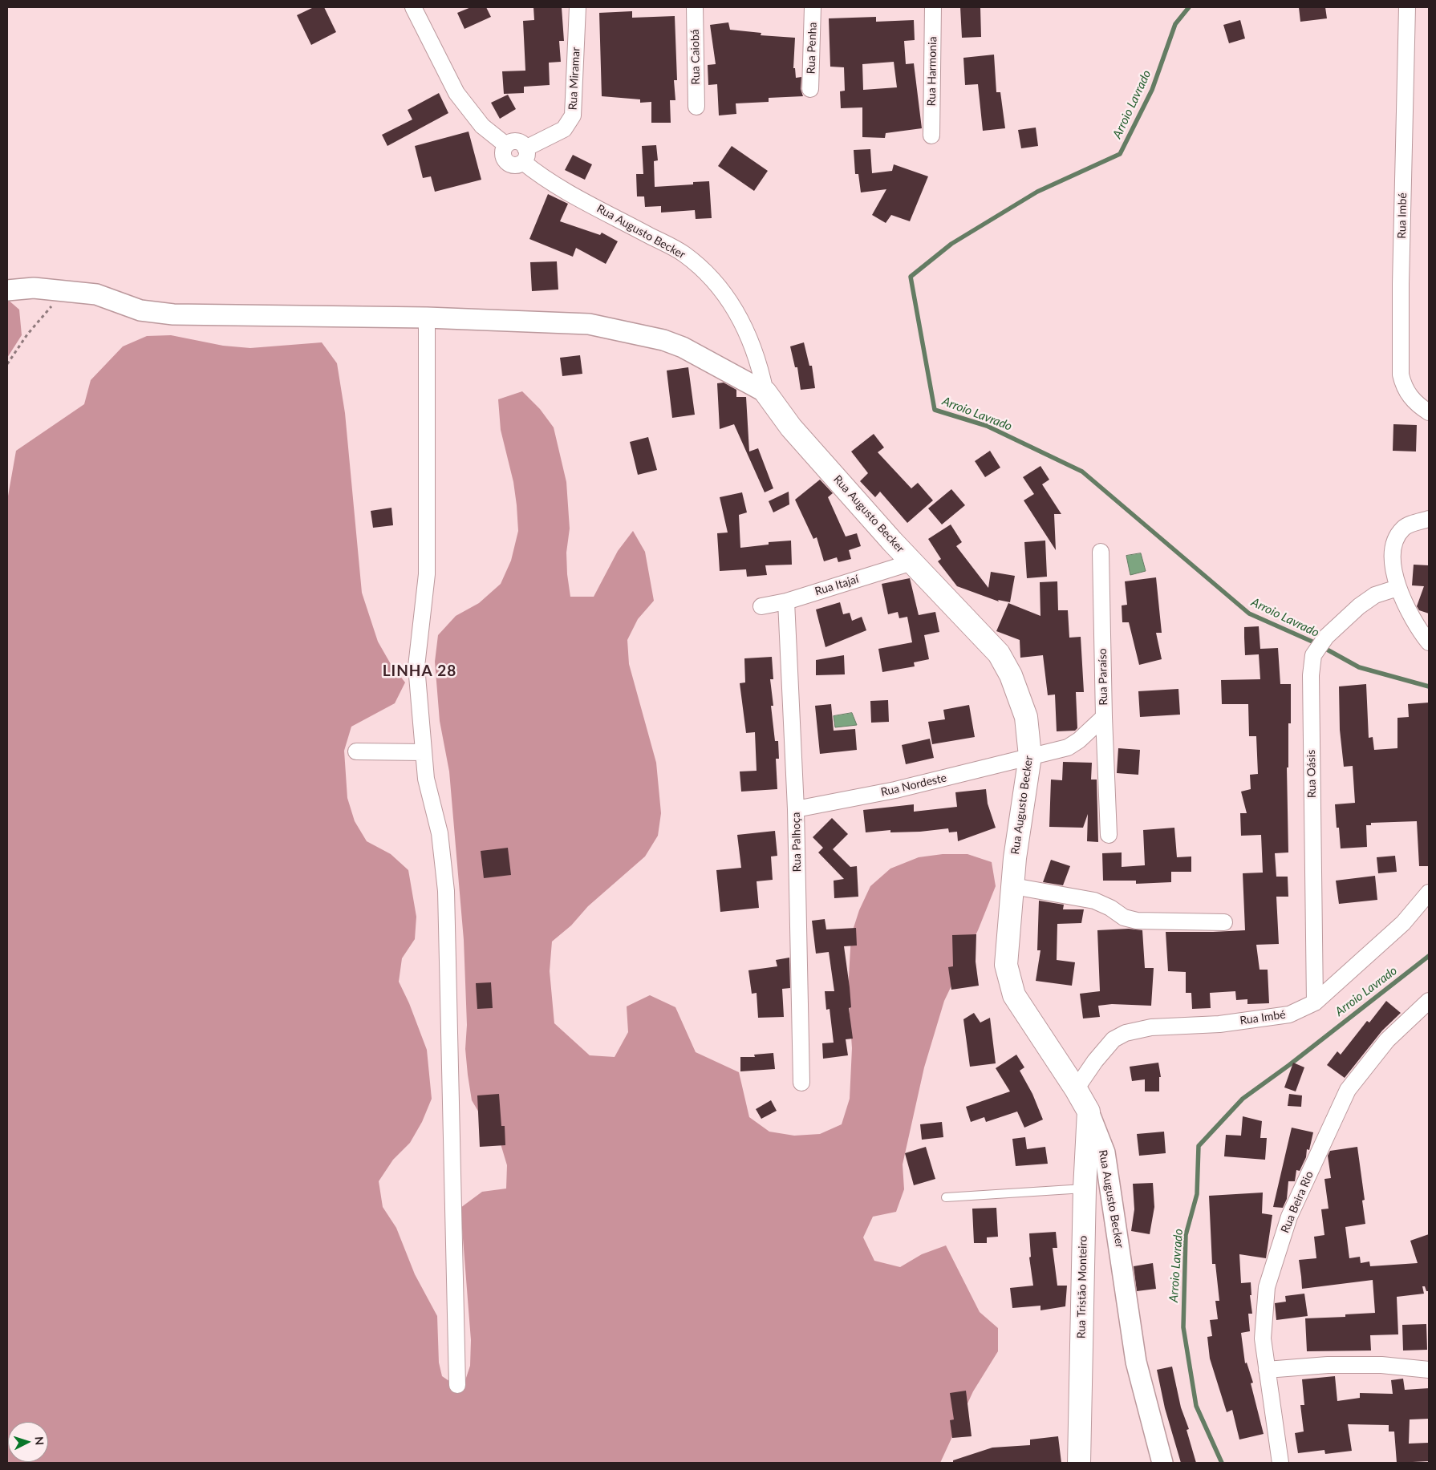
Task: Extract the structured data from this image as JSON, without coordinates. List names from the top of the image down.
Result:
{
  "streets": {
    "main road": ["Rua Augusto Becker", "Rua Tristão Monteiro"],
    "street": [
      "Rua Penha",
      "Rua Caiobá",
      "Rua Harmonia",
      "Rua Miramar",
      "Rua Imbé",
      "Rua Itajaí",
      "Rua Paraíso",
      "Rua Oásis",
      "Rua Nordeste",
      "Rua Palhoça",
      "Rua Beira Rio"
    ]
  },
  "crossings": [
    ["Rua Miramar", "Rua Augusto Becker"],
    ["Rua Imbé", "Rua Augusto Becker"],
    ["Rua Imbé", "Rua Oásis"],
    ["Rua Augusto Becker", "Rua Itajaí"],
    ["Rua Augusto Becker", "Rua Paraíso"],
    ["Rua Augusto Becker", "Rua Nordeste"],
    ["Rua Augusto Becker", "Rua Tristão Monteiro"],
    ["Rua Itajaí", "Rua Palhoça"],
    ["Rua Paraíso", "Rua Nordeste"],
    ["Rua Nordeste", "Rua Palhoça"]
  ],
  "districts": ["LINHA 28"],
  "water": ["Arroio Lavrado"],
  "north": "right"
}
